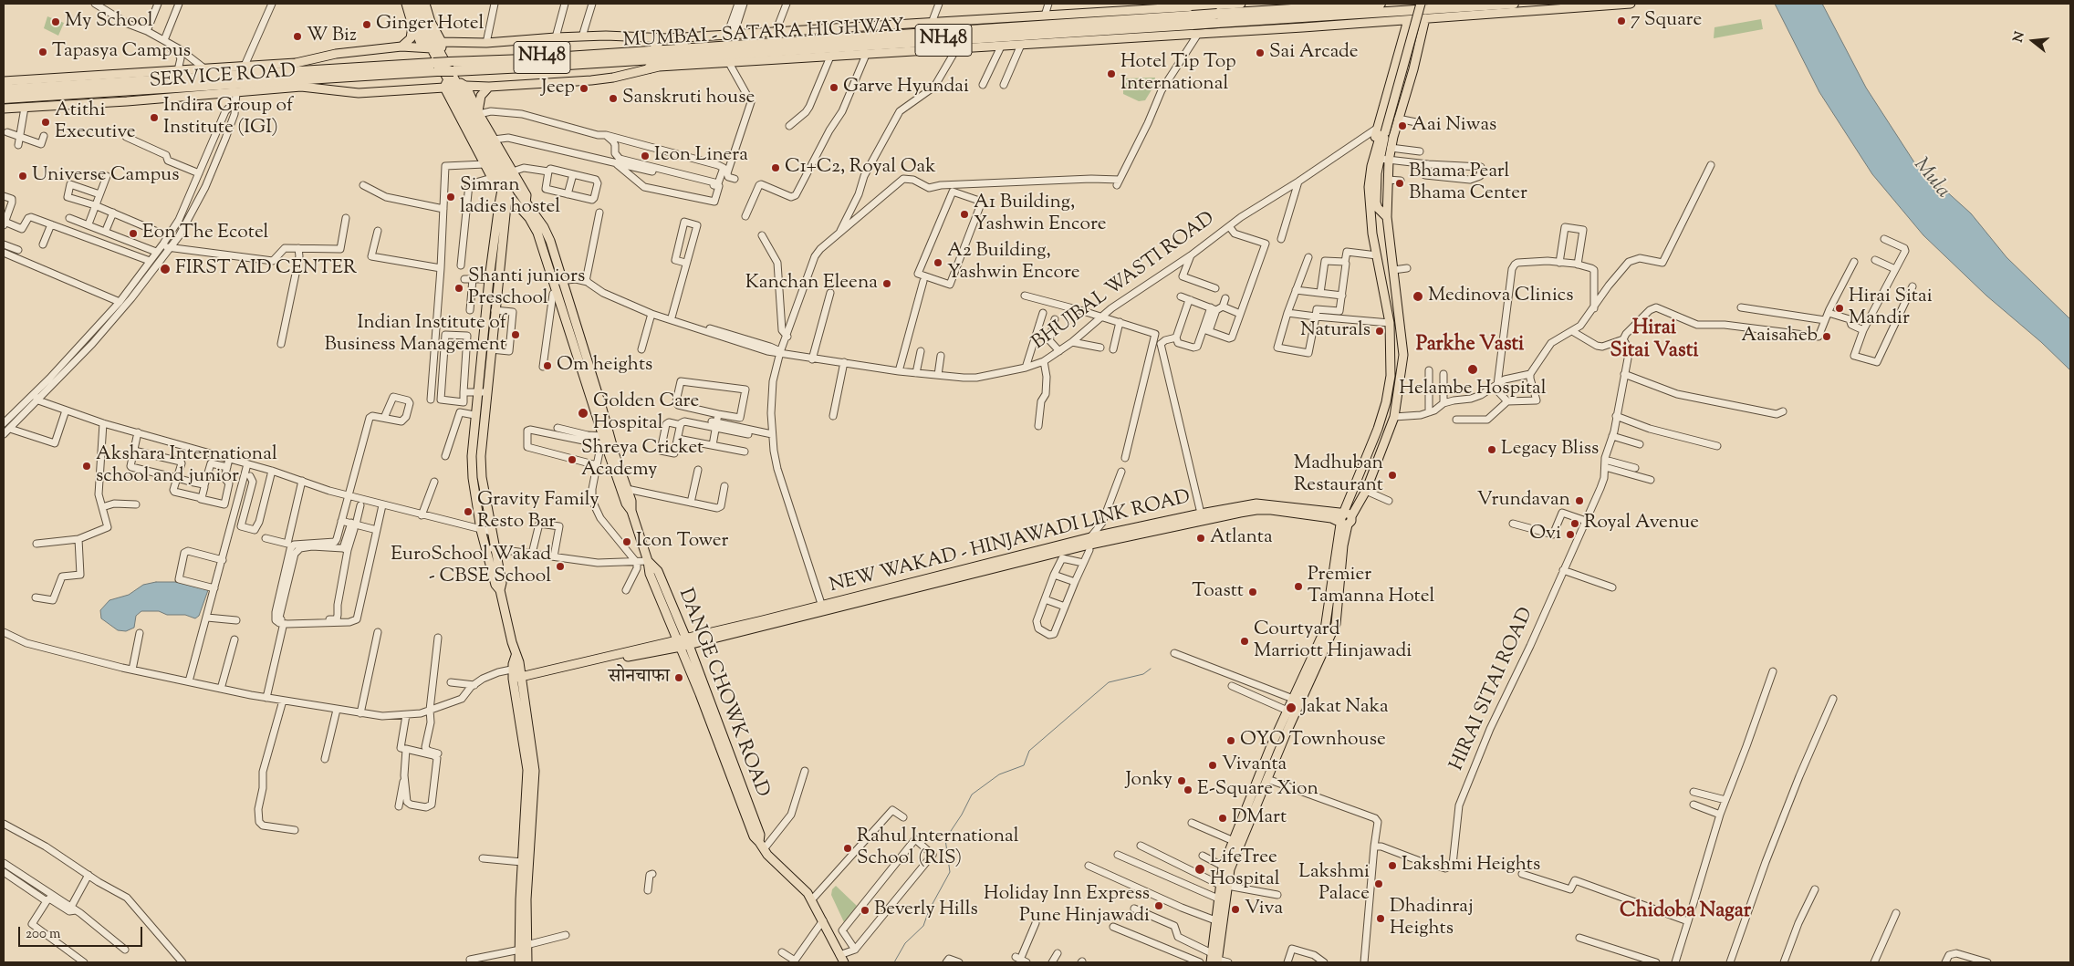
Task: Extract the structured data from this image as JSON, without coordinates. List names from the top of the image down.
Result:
{
  "streets": {
    "highway": ["MUMBAI - SATARA HIGHWAY", "NH48"],
    "main road": ["SERVICE ROAD", "NEW WAKAD - HINJAWADI LINK ROAD", "DANGE CHOWK ROAD"],
    "street": ["BHUJBAL WASTI ROAD", "HIRAI SITAI ROAD"]
  },
  "crossings": [
    ["MUMBAI - SATARA HIGHWAY", "NH48"],
    ["NH48", "SERVICE ROAD"],
    ["BHUJBAL WASTI ROAD", "DANGE CHOWK ROAD"],
    ["NEW WAKAD - HINJAWADI LINK ROAD", "DANGE CHOWK ROAD"]
  ],
  "districts": ["Hirai Sitai Vasti", "Parkhe Vasti", "Chidoba Nagar"],
  "water": ["Mula"],
  "places": [
    "7 Square",
    "My School",
    "Ginger Hotel",
    "W Biz",
    "Tapasya Campus",
    "Sai Arcade",
    "Hotel Tip Top International",
    "Garve Hyundai",
    "Jeep",
    "Sanskruti house",
    "Indira Group of Institute (IGI)",
    "Atithi Executive",
    "Aai Niwas",
    "Icon Linera",
    "C1+C2, Royal Oak",
    "Universe Campus",
    "Bhama Pearl Bhama Center",
    "Simran ladies hostel",
    "A1 Building, Yashwin Encore",
    "Eon The Ecotel",
    "A2 Building, Yashwin Encore",
    "FIRST AID CENTER",
    "Kanchan Eleena",
    "Shanti juniors Preschool",
    "Medinova Clinics",
    "Hirai Sitai Mandir",
    "Naturals",
    "Indian Institute of Business Management",
    "Aaisaheb",
    "Om heights",
    "Helambe Hospital",
    "Golden Care Hospital",
    "Legacy Bliss",
    "Shreya Cricket Academy",
    "Akshara International school and junior",
    "Madhuban Restaurant",
    "Vrundavan",
    "Gravity Family Resto Bar",
    "Royal Avenue",
    "Ovi",
    "Atlanta",
    "Icon Tower",
    "EuroSchool Wakad - CBSE School",
    "Premier Tamanna Hotel",
    "Toastt",
    "Courtyard Marriott Hinjawadi",
    "सोनचाफा",
    "Jakat Naka",
    "OYO Townhouse",
    "Vivanta",
    "Jonky",
    "E-Square Xion",
    "DMart",
    "Rahul International School (RIS)",
    "Lakshmi Heights",
    "LifeTree Hospital",
    "Lakshmi Palace",
    "Holiday Inn Express Pune Hinjawadi",
    "Viva",
    "Beverly Hills",
    "Dhadinraj Heights"
  ],
  "scale_bar": "200 m",
  "north": "left"
}
